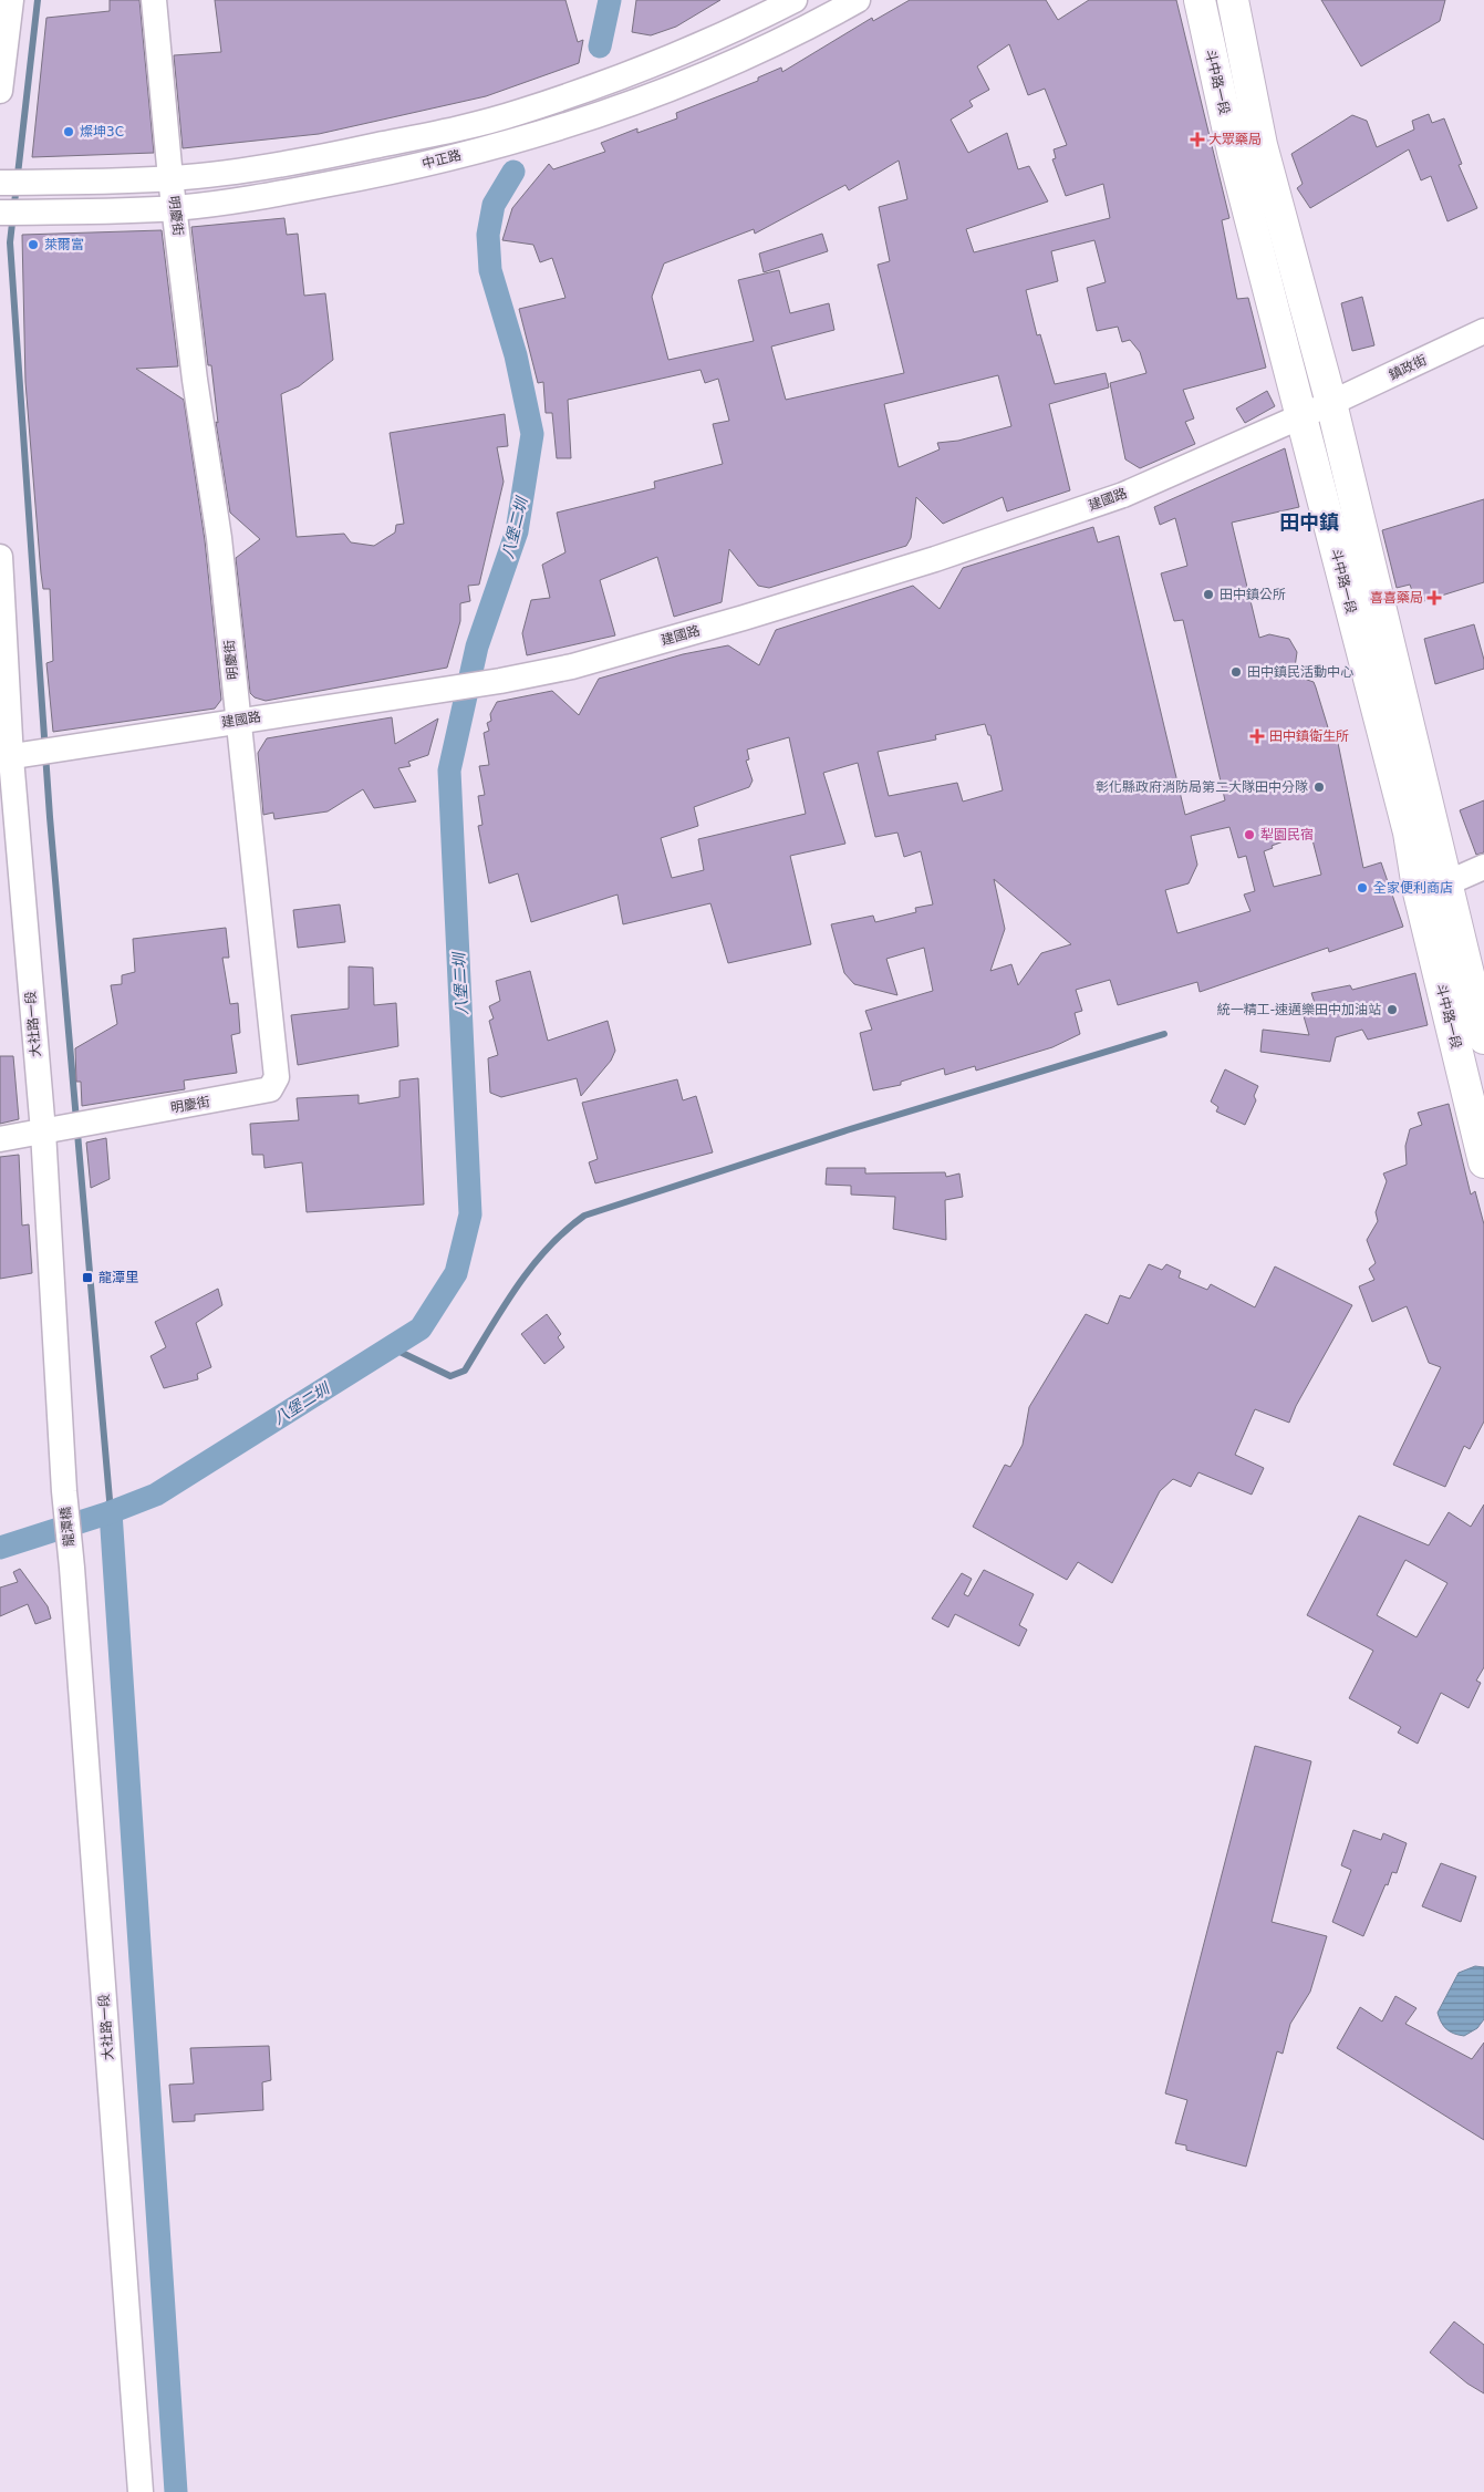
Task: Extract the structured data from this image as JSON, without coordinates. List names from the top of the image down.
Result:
{
  "streets": {
    "main road": ["斗中路一段"],
    "street": [
      "中正路",
      "明慶街",
      "鎮政街",
      "建國路",
      "大社路一段",
      "龍潭橋"
    ]
  },
  "crossings": [
    ["斗中路一段", "鎮政街"],
    ["斗中路一段", "建國路"],
    ["中正路", "明慶街"],
    ["明慶街", "建國路"],
    ["明慶街", "大社路一段"],
    ["鎮政街", "建國路"],
    ["建國路", "大社路一段"],
    ["大社路一段", "龍潭橋"]
  ],
  "districts": ["田中鎮"],
  "water": ["八堡二圳"],
  "places": {
    "other": [
      "燦坤3C",
      "萊爾富",
      "田中鎮公所",
      "田中鎮民活動中心",
      "彰化縣政府消防局第二大隊田中分隊",
      "犁園民宿",
      "全家便利商店",
      "統一精工-速邁樂田中加油站"
    ],
    "health": ["大眾藥局", "喜喜藥局", "田中鎮衛生所"],
    "transit": ["龍潭里"]
  }
}
